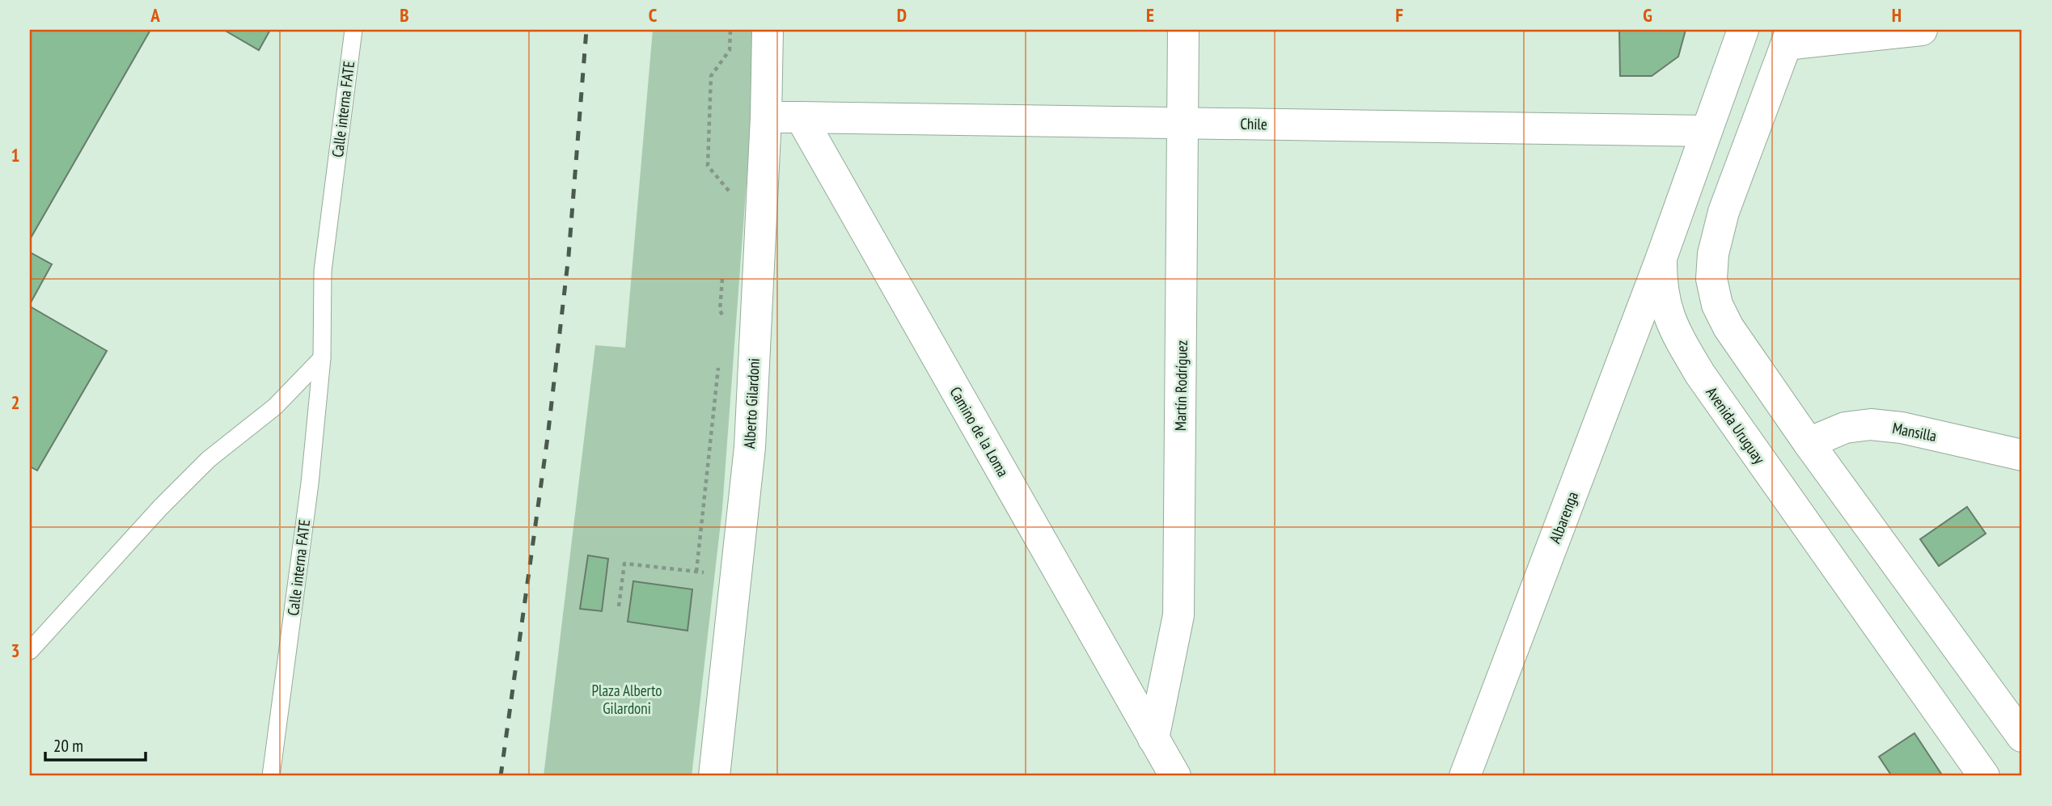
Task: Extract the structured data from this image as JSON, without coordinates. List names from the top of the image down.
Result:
{
  "streets": {
    "street": [
      "Chile",
      "Martín Rodríguez",
      "Alberto Gilardoni",
      "Avenida Uruguay",
      "Camino de la Loma",
      "Mansilla",
      "Albarenga"
    ],
    "lane": ["Calle interna FATE"]
  },
  "crossings": [
    ["Chile", "Martín Rodríguez"],
    ["Chile", "Avenida Uruguay"],
    ["Chile", "Camino de la Loma"],
    ["Martín Rodríguez", "Camino de la Loma"],
    ["Avenida Uruguay", "Albarenga"]
  ],
  "parks": ["Plaza Alberto Gilardoni"],
  "scale_bar": "20 m",
  "grid": {
    "columns": [
      "A",
      "B",
      "C",
      "D",
      "E",
      "F",
      "G",
      "H"
    ],
    "rows": ["1", "2", "3"]
  }
}
